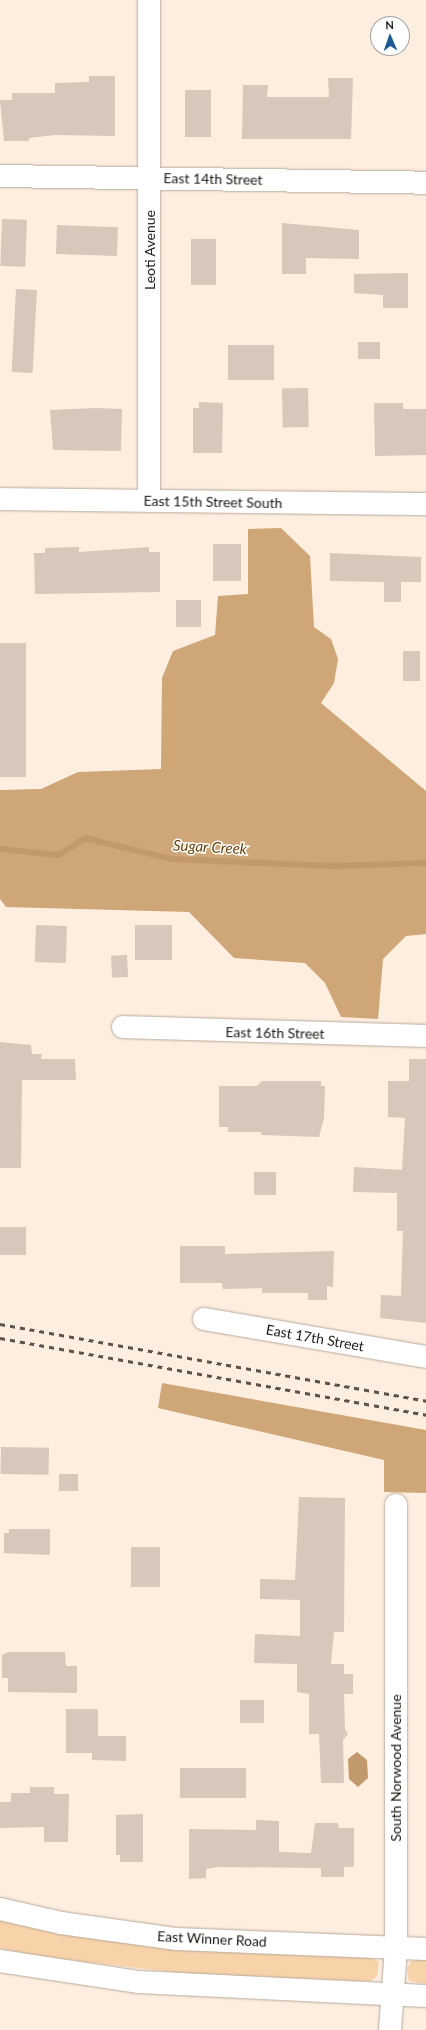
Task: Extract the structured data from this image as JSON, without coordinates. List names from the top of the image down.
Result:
{
  "streets": {
    "street": [
      "East 14th Street",
      "Leoti Avenue",
      "East 15th Street South",
      "East 16th Street",
      "East 17th Street",
      "South Norwood Avenue",
      "East Winner Road"
    ]
  },
  "crossings": [
    ["East 14th Street", "Leoti Avenue"],
    ["Leoti Avenue", "East 15th Street South"],
    ["South Norwood Avenue", "East Winner Road"]
  ],
  "water": ["Sugar Creek"],
  "north": "top"
}
